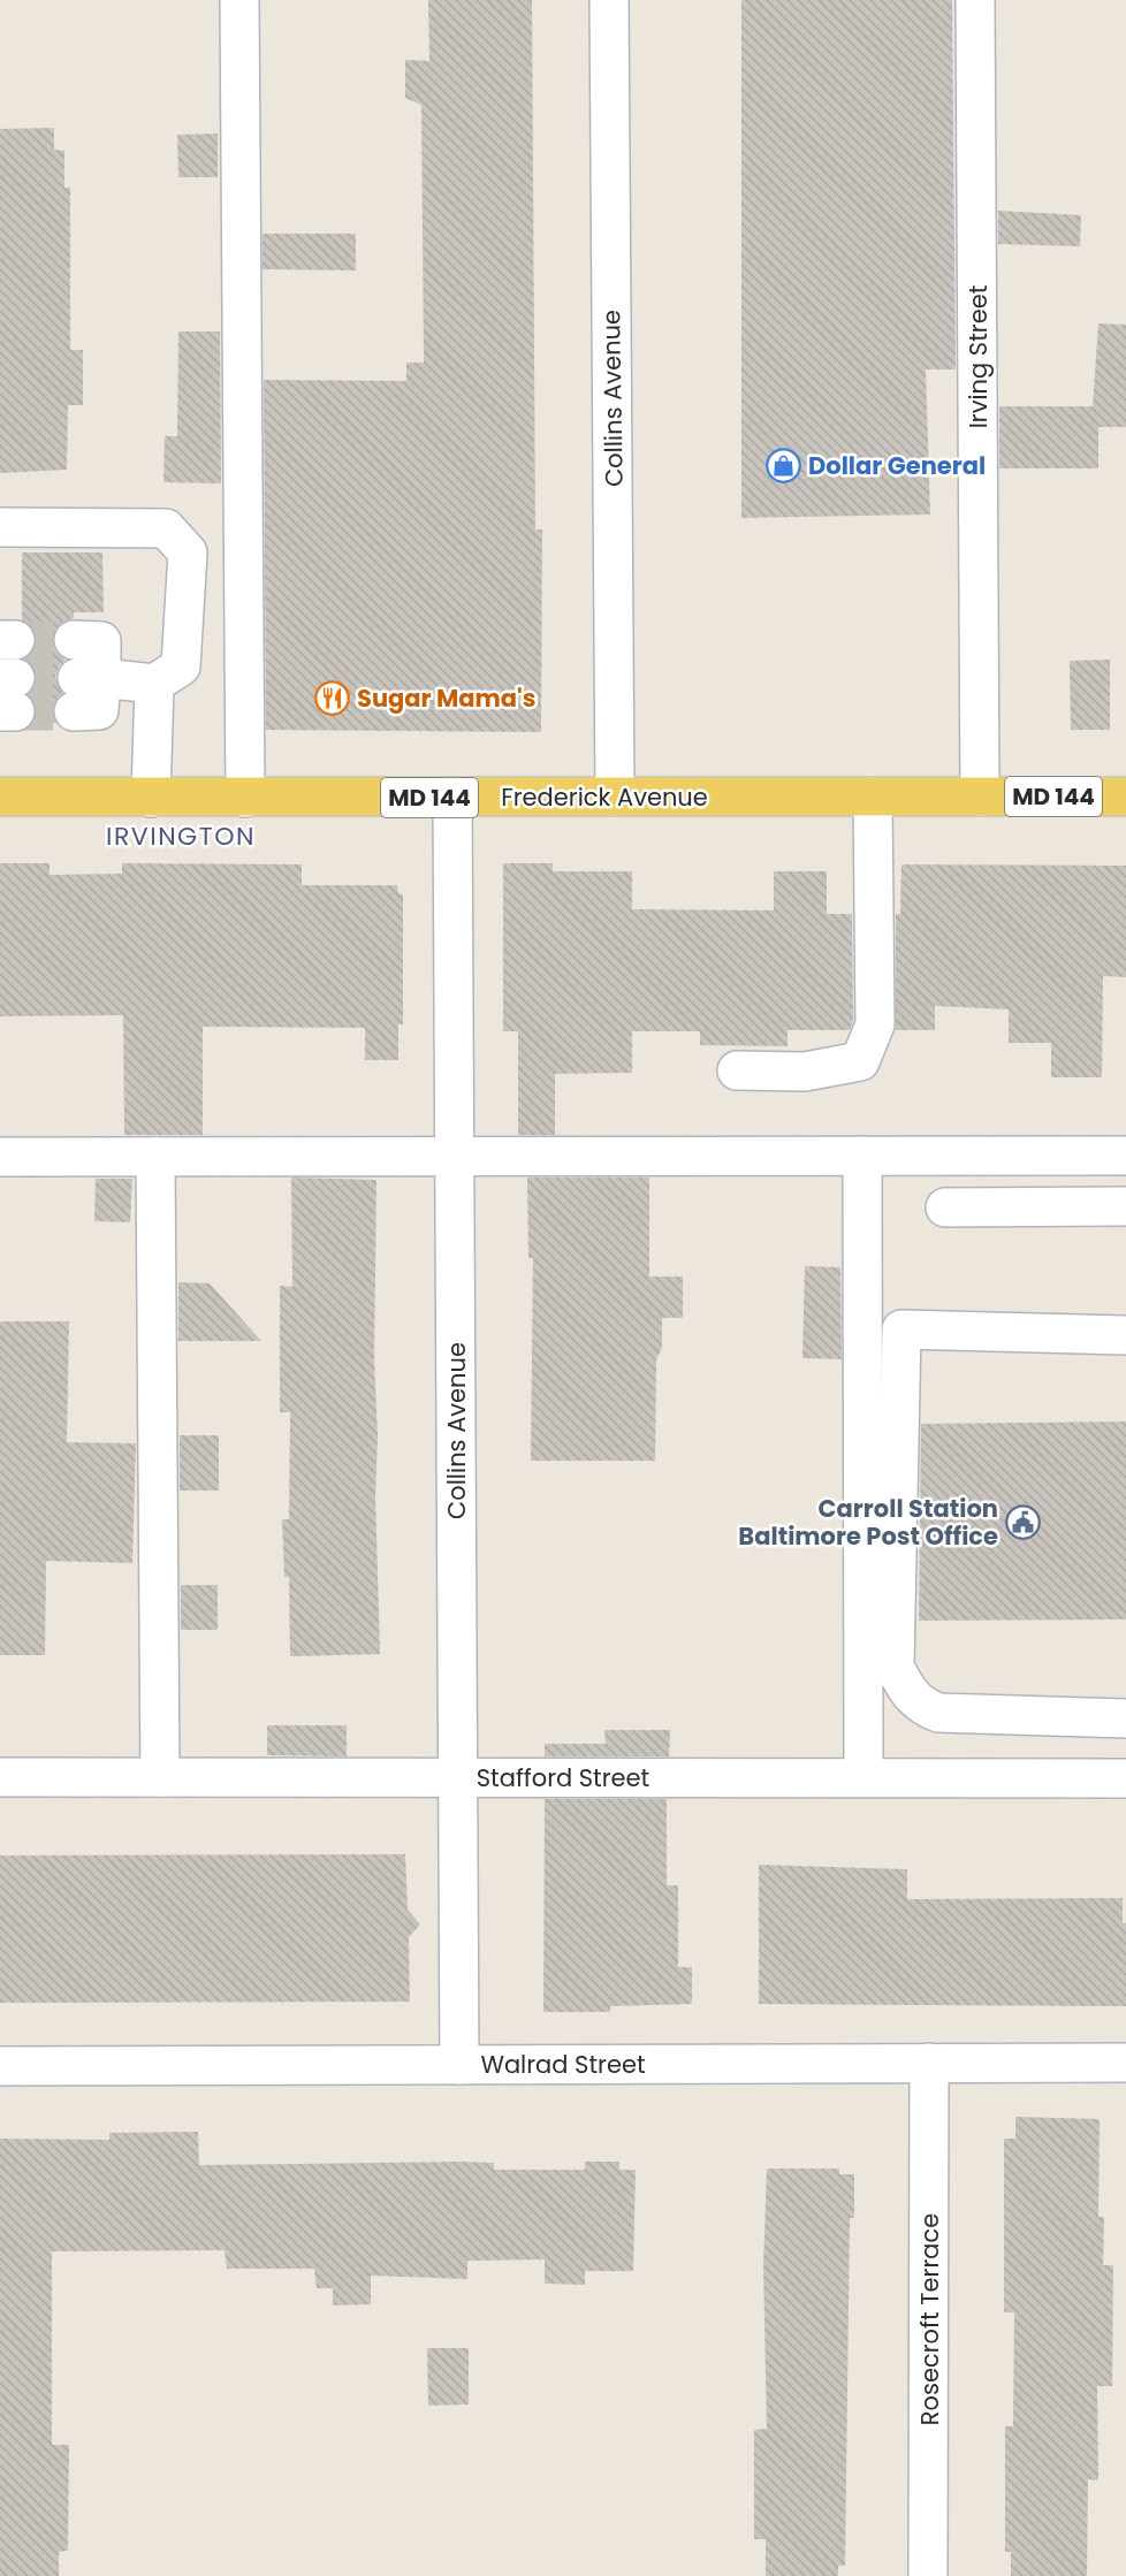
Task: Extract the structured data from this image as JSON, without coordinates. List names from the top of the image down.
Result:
{
  "streets": {
    "main road": ["Frederick Avenue", "MD 144"],
    "street": [
      "Irving Street",
      "Collins Avenue",
      "Stafford Street",
      "Walrad Street",
      "Rosecroft Terrace"
    ]
  },
  "crossings": [
    ["Irving Street", "Frederick Avenue"],
    ["Collins Avenue", "Frederick Avenue"],
    ["Collins Avenue", "Stafford Street"],
    ["Collins Avenue", "Walrad Street"],
    ["Walrad Street", "Rosecroft Terrace"]
  ],
  "districts": ["IRVINGTON"],
  "places": {
    "shop": ["Dollar General"],
    "restaurant": ["Sugar Mama's"],
    "public building": ["Carroll Station Baltimore Post Office"]
  }
}
